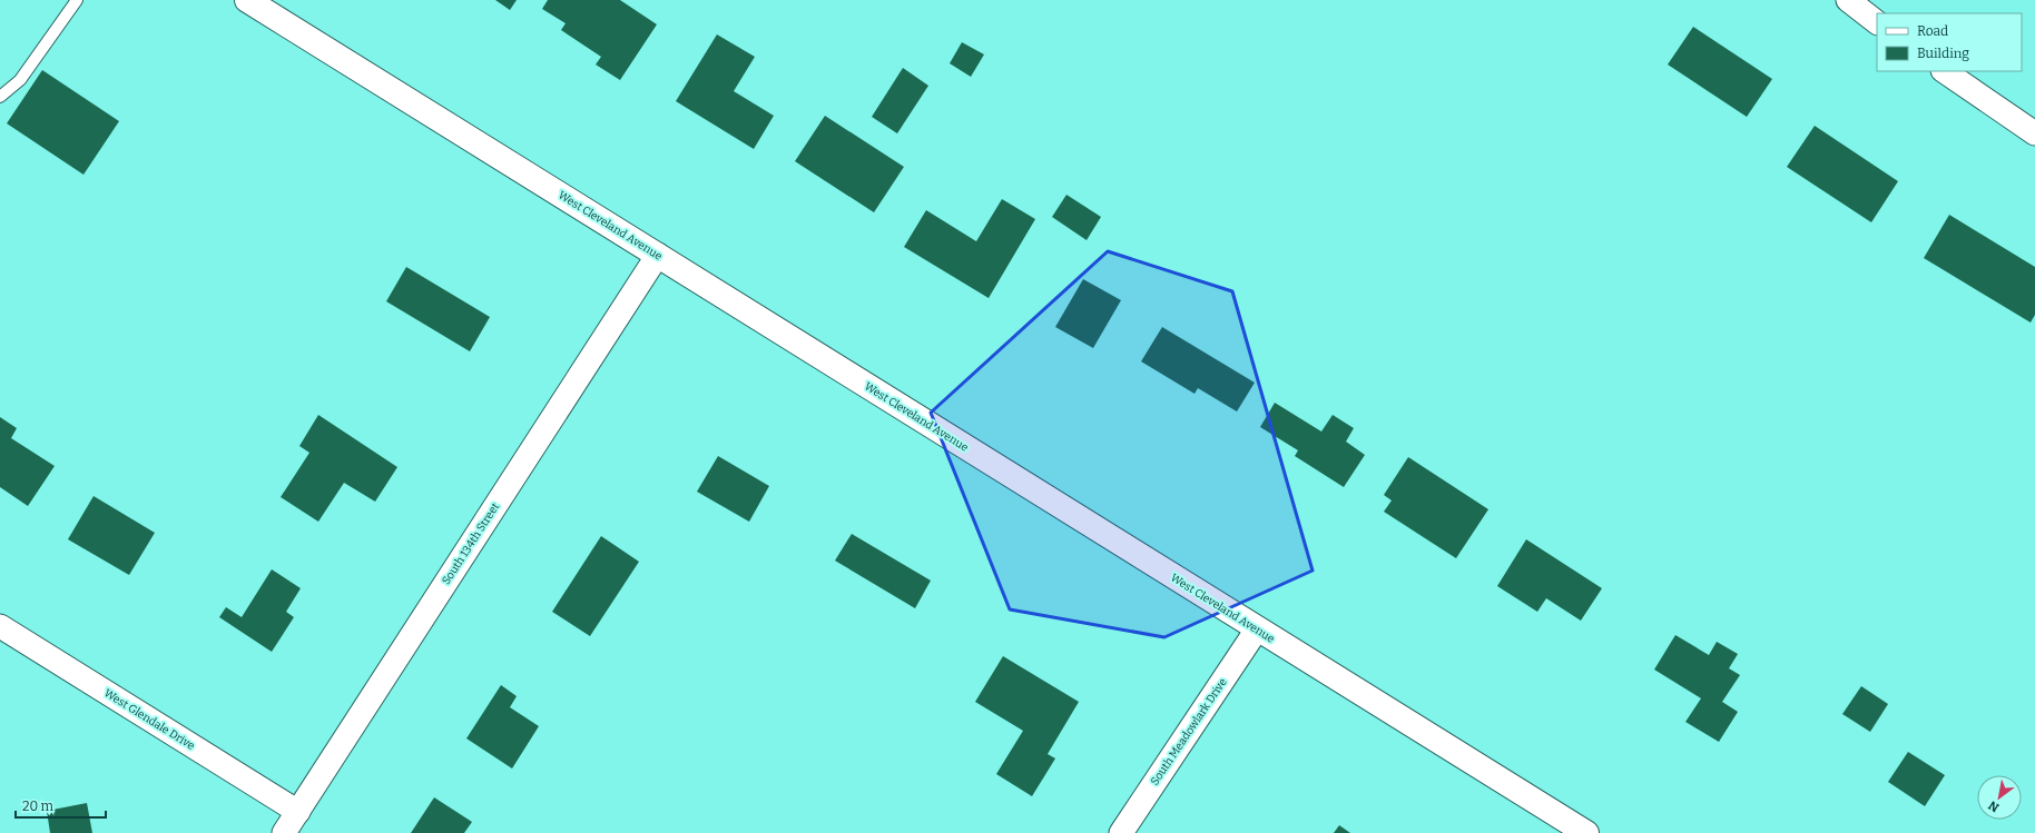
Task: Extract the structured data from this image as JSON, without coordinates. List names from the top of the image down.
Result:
{
  "streets": {
    "main road": ["West Cleveland Avenue"],
    "street": ["South 134th Street", "West Glendale Drive", "South Meadowlark Drive"]
  },
  "crossings": [
    ["West Cleveland Avenue", "South 134th Street"],
    ["West Cleveland Avenue", "South Meadowlark Drive"],
    ["South 134th Street", "West Glendale Drive"]
  ],
  "legend": ["Road", "Building"],
  "scale_bar": "20 m",
  "north": "bottom left"
}
